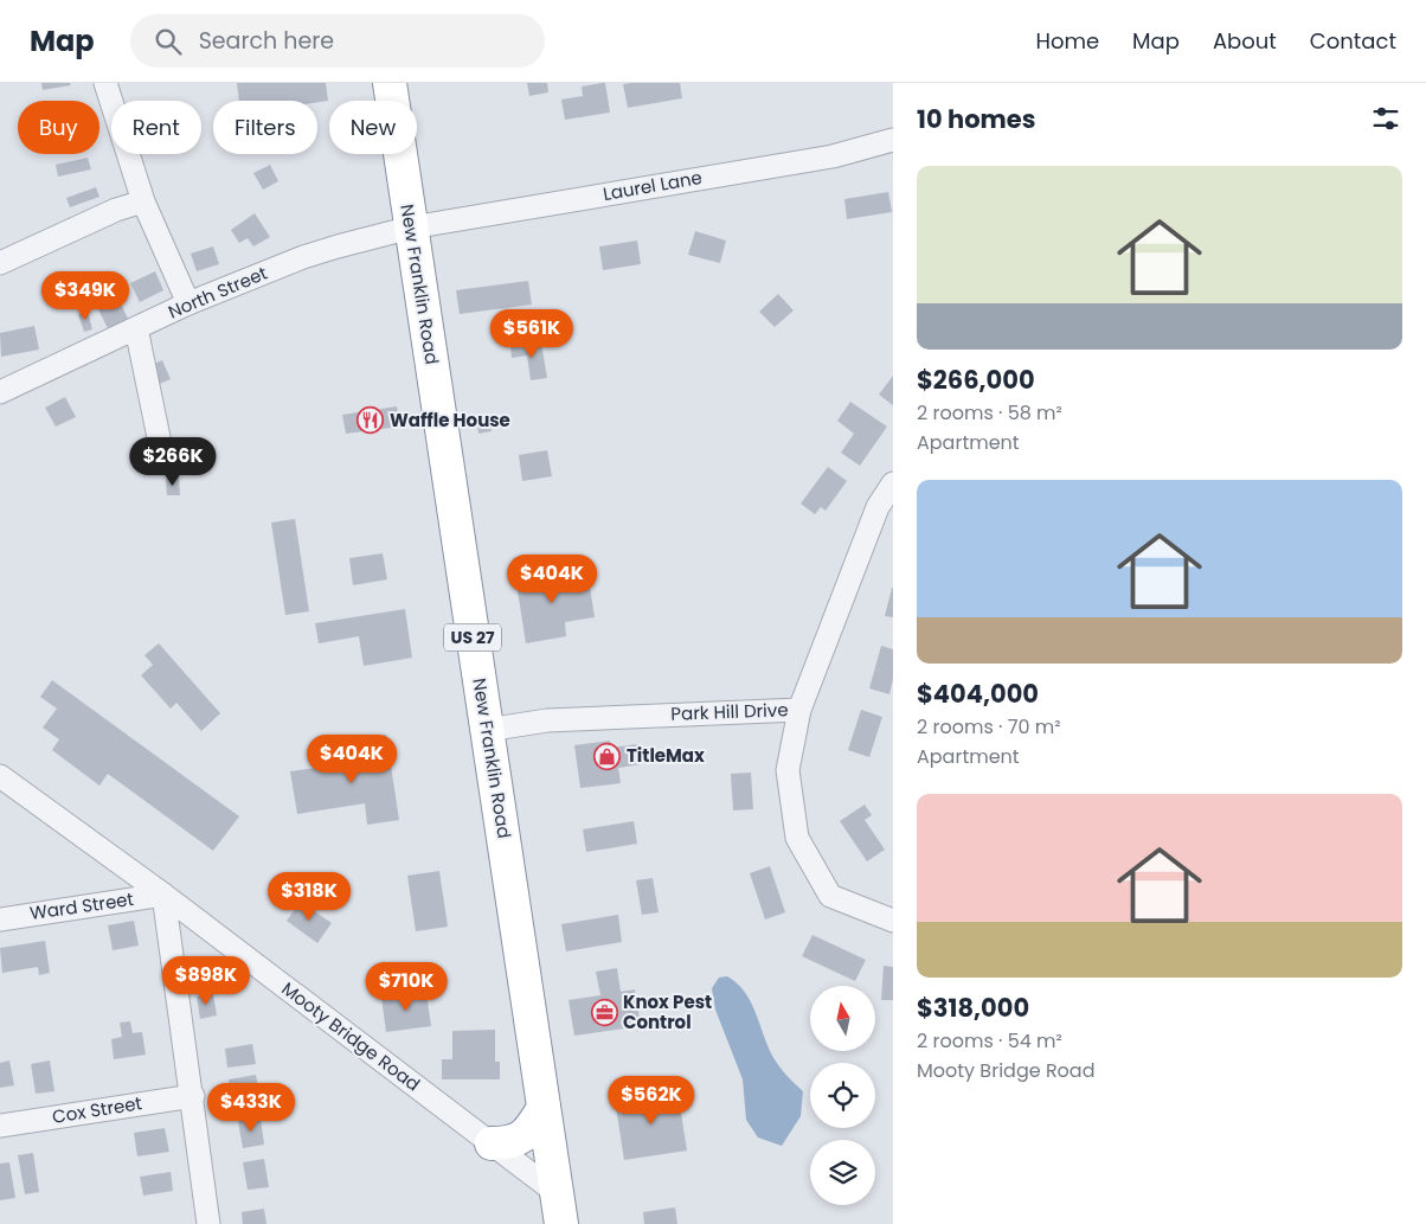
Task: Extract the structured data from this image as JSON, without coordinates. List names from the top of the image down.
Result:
{
  "streets": {
    "highway": ["New Franklin Road", "US 27"],
    "street": [
      "Laurel Lane",
      "North Street",
      "Park Hill Drive",
      "Ward Street",
      "Mooty Bridge Road",
      "Cox Street"
    ]
  },
  "crossings": [
    ["Laurel Lane", "New Franklin Road"],
    ["Laurel Lane", "North Street"],
    ["New Franklin Road", "North Street"],
    ["New Franklin Road", "Park Hill Drive"],
    ["New Franklin Road", "Mooty Bridge Road"],
    ["Ward Street", "Mooty Bridge Road"]
  ],
  "places": {
    "restaurant": ["Waffle House"],
    "shop": ["TitleMax"],
    "office": ["Knox Pest Control"]
  },
  "north": "top",
  "page": {
    "header": "Map",
    "search": "Search here",
    "nav": [
      "Home",
      "Map",
      "About",
      "Contact"
    ],
    "heading": "10 homes",
    "chip": [
      "Buy",
      "Rent",
      "Filters",
      "New"
    ],
    "list": [
      {
        "name": "$266,000",
        "note": "2 rooms · 58 m² · Apartment"
      },
      {
        "name": "$404,000",
        "note": "2 rooms · 70 m² · Apartment"
      },
      {
        "name": "$318,000",
        "note": "2 rooms · 54 m² · Mooty Bridge Road"
      }
    ],
    "price": [
      "$349K",
      "$561K",
      "$266K",
      "$404K",
      "$404K",
      "$318K",
      "$898K",
      "$710K",
      "$562K",
      "$433K"
    ]
  }
}
